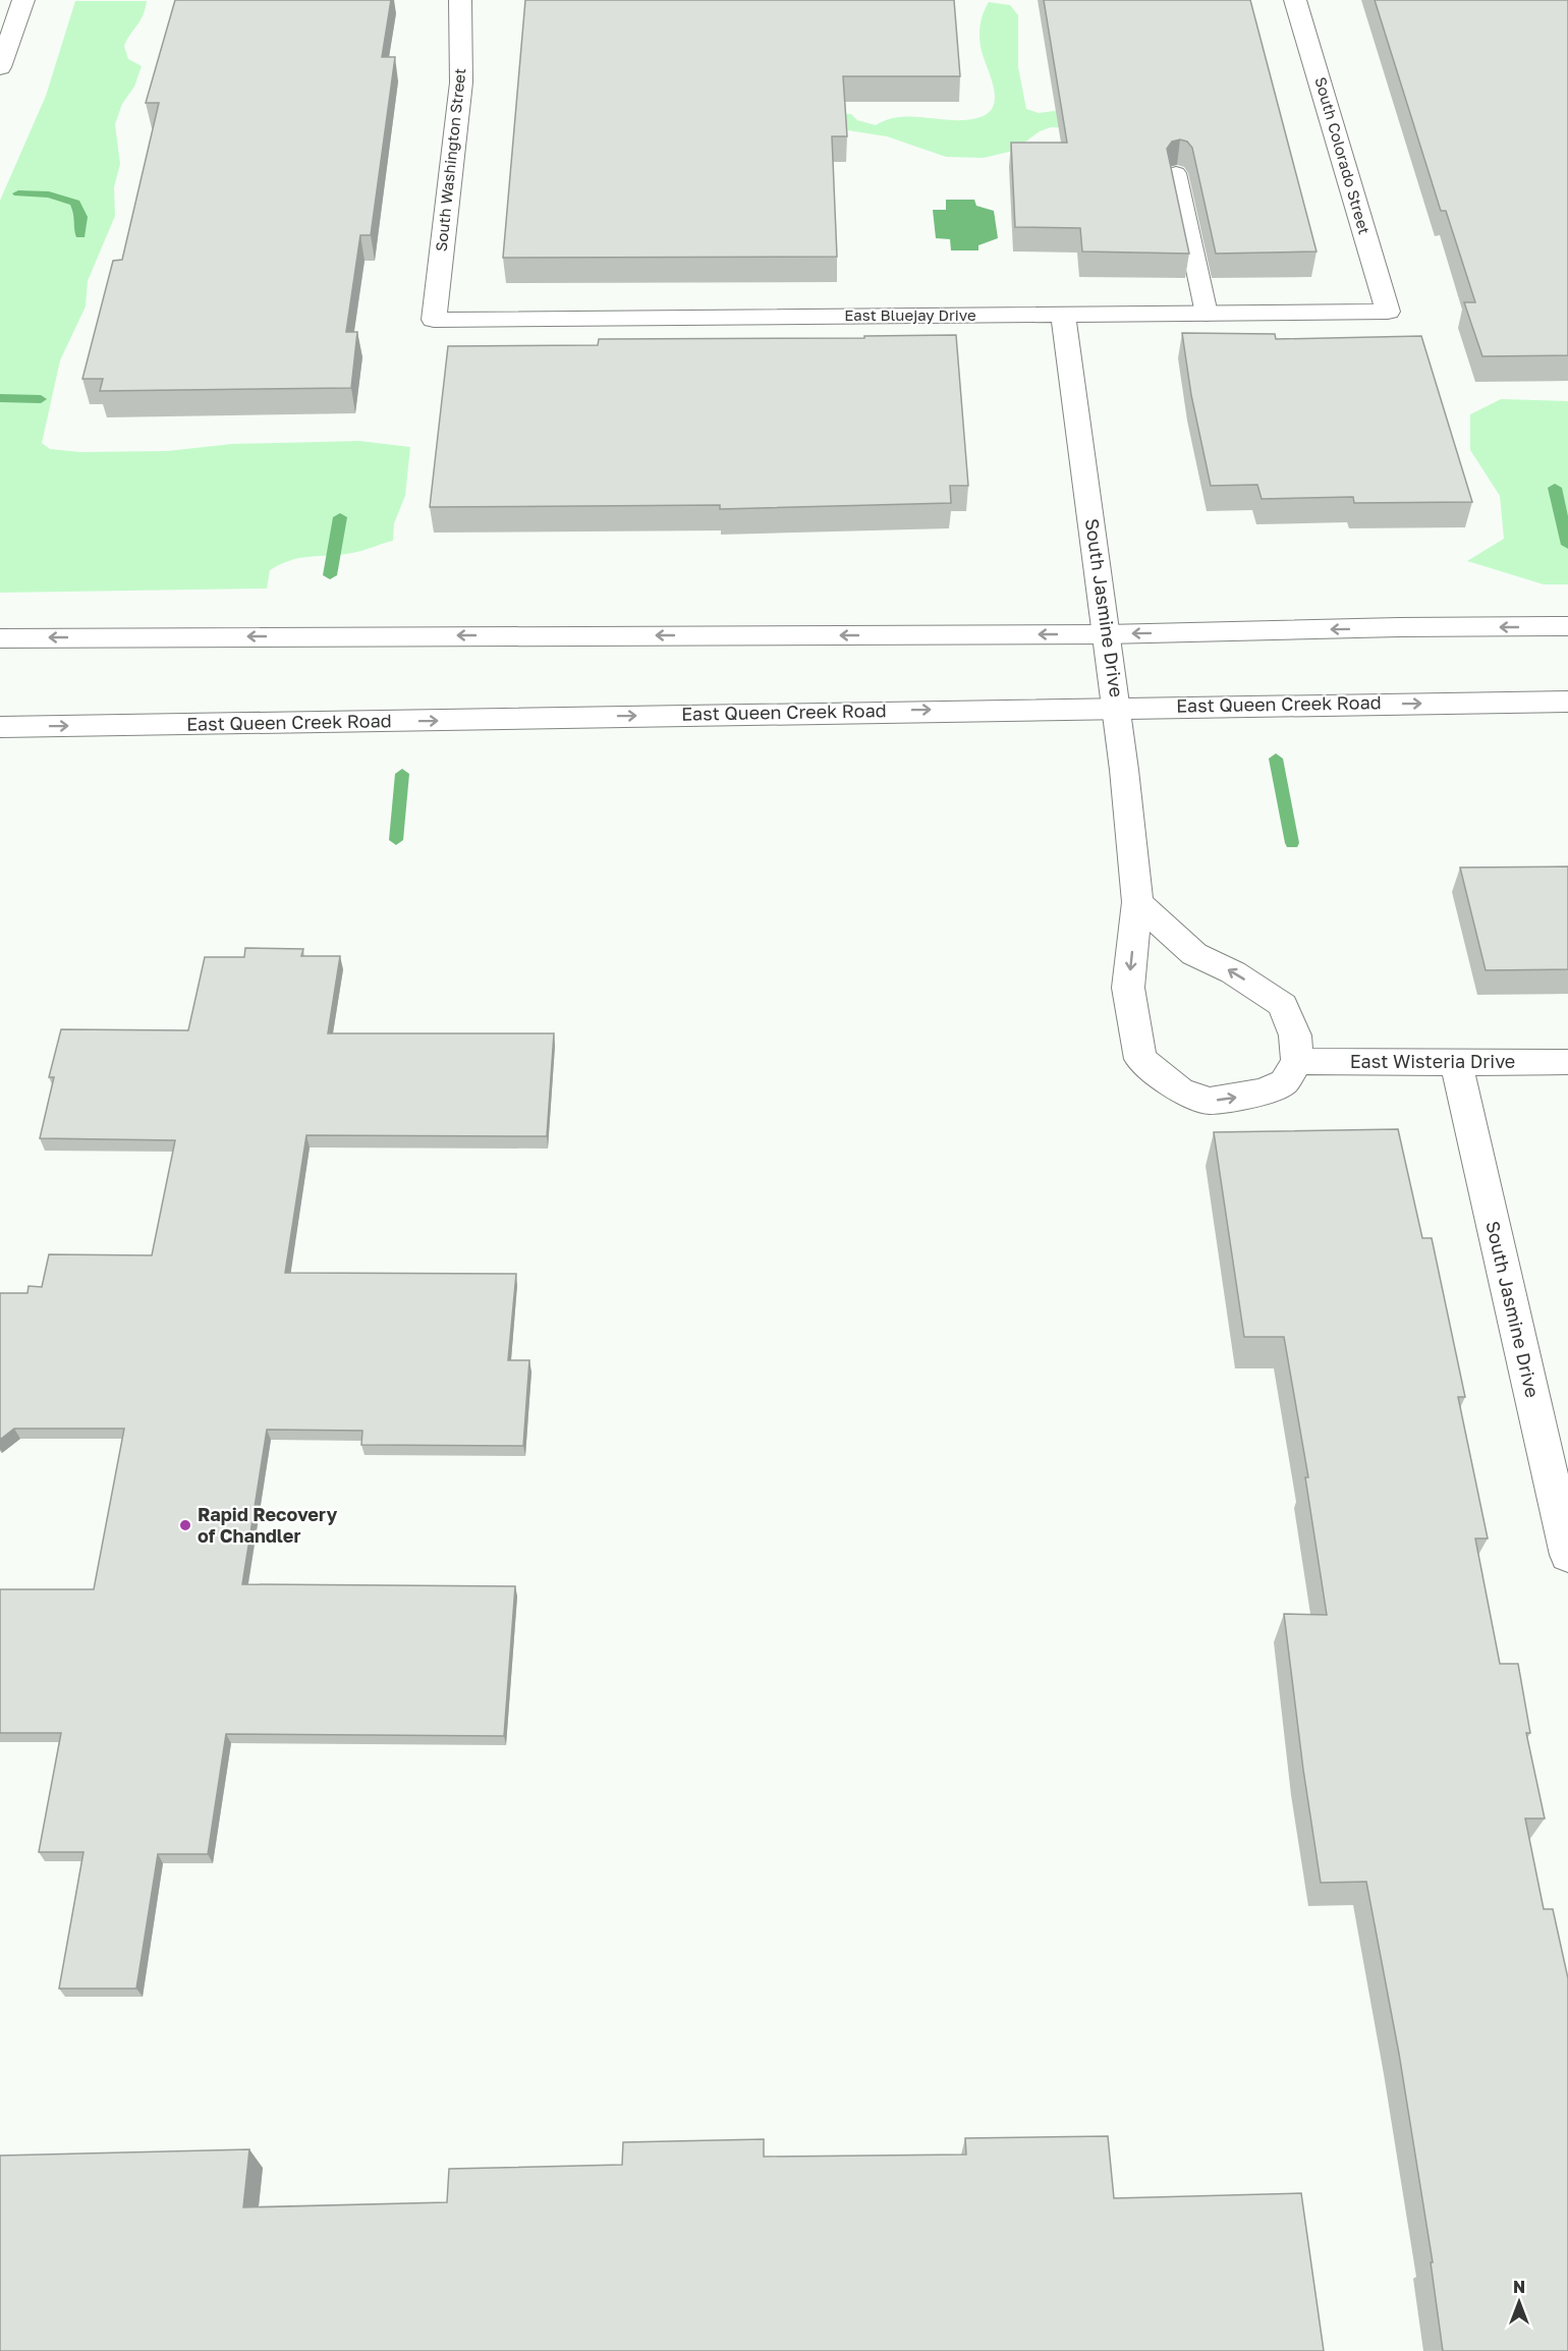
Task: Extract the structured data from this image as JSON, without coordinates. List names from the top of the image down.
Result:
{
  "streets": {
    "street": [
      "South Colorado Street",
      "South Washington Street",
      "East Bluejay Drive",
      "South Jasmine Drive",
      "East Queen Creek Road",
      "East Wisteria Drive"
    ]
  },
  "crossings": [
    ["South Colorado Street", "East Bluejay Drive"],
    ["South Washington Street", "East Bluejay Drive"],
    ["East Bluejay Drive", "South Jasmine Drive"],
    ["South Jasmine Drive", "East Queen Creek Road"],
    ["South Jasmine Drive", "East Wisteria Drive"]
  ],
  "places": ["Rapid Recovery of Chandler"],
  "north": "top"
}
